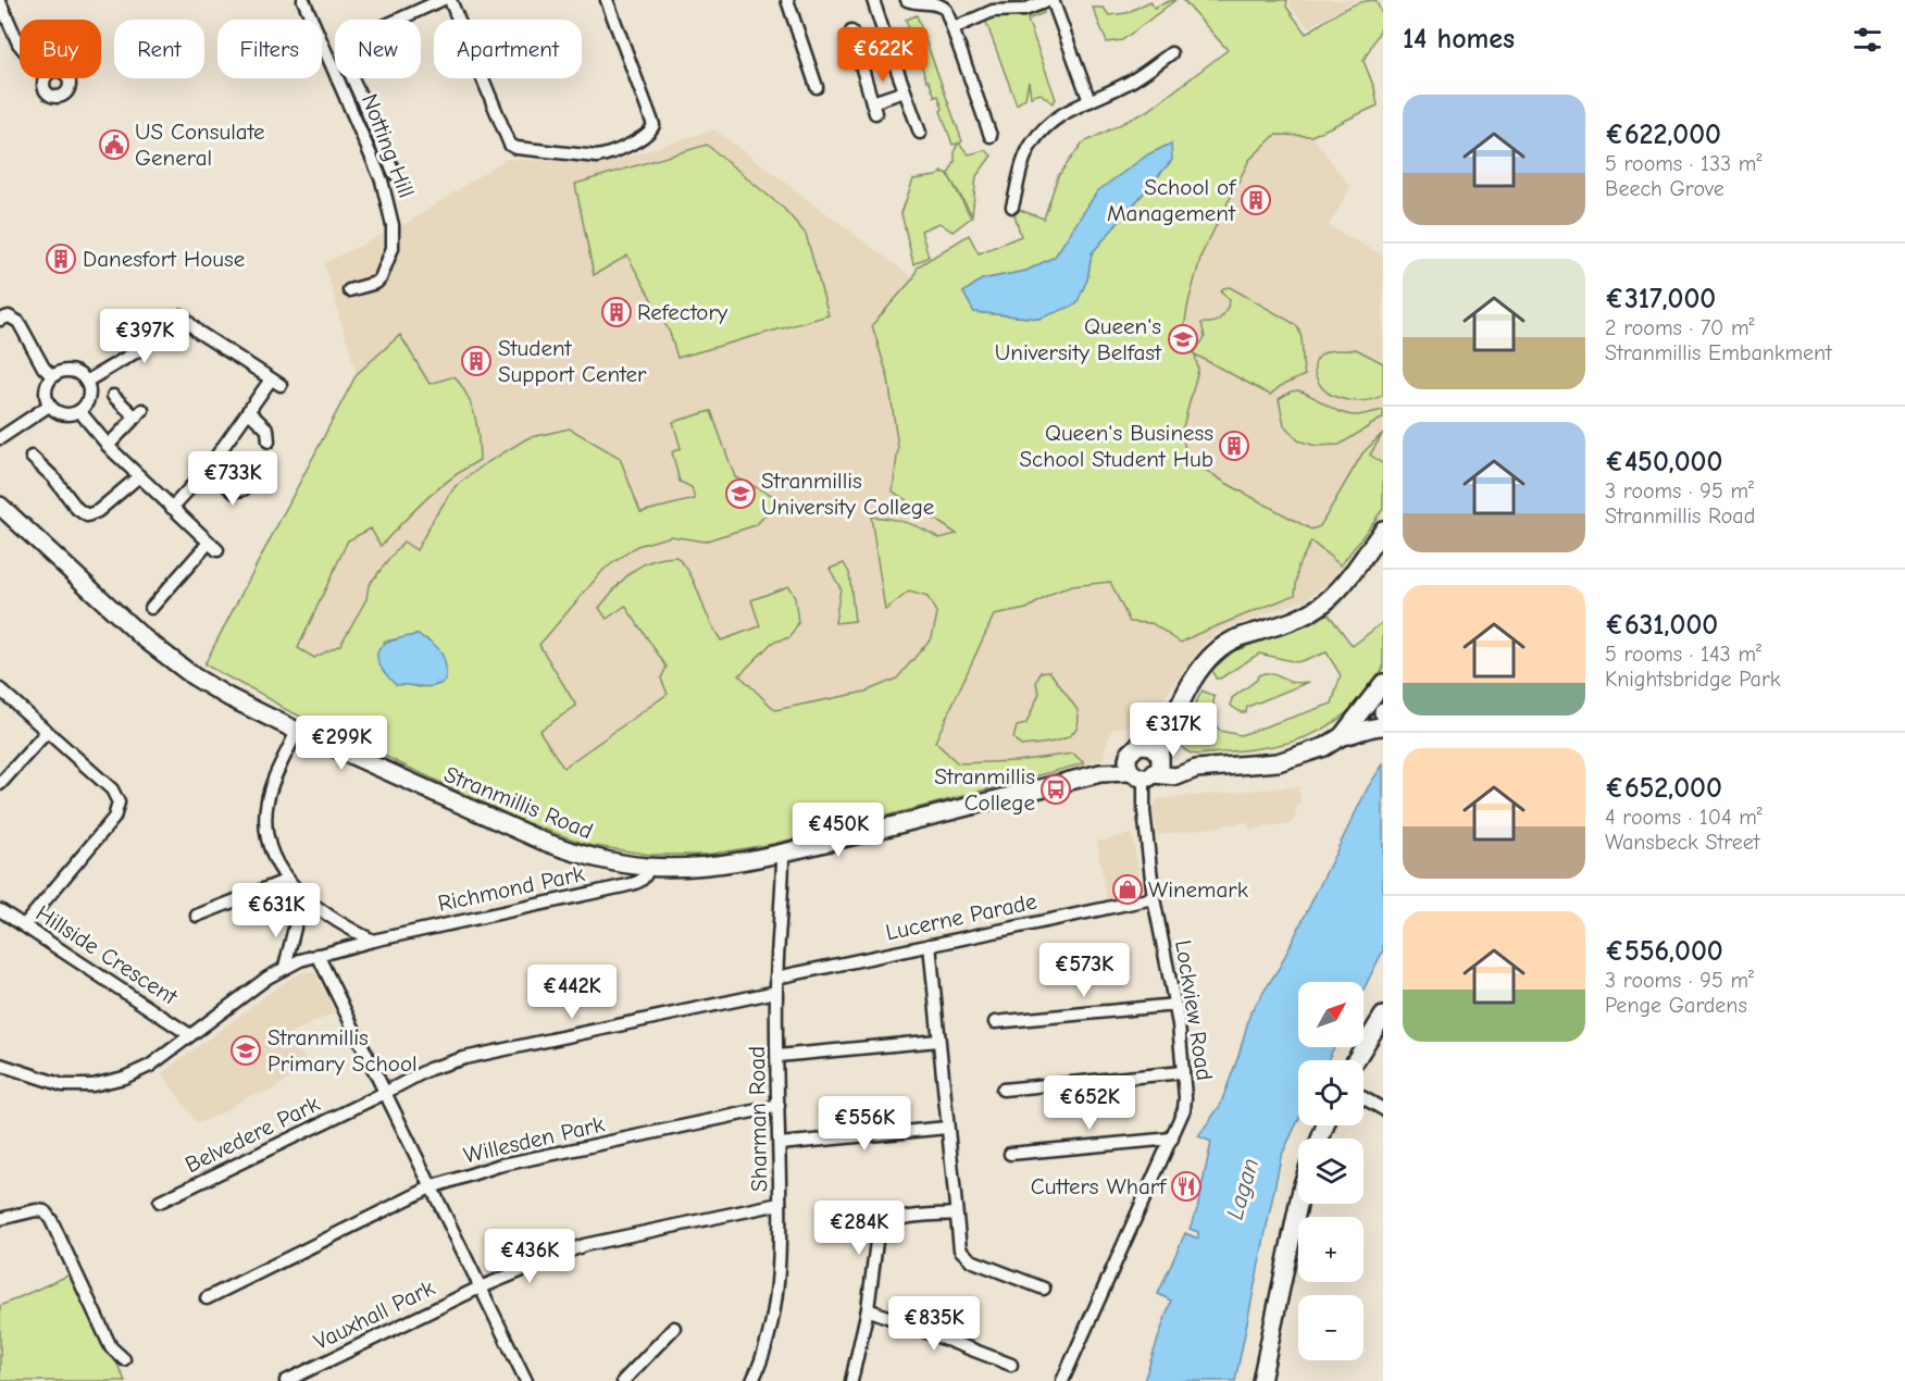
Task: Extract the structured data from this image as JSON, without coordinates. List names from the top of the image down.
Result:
{
  "streets": {
    "street": [
      "Notting Hill",
      "Stranmillis Road",
      "Richmond Park",
      "Lucerne Parade",
      "Hillside Crescent",
      "Lockview Road",
      "Sharman Road",
      "Belvedere Park",
      "Willesden Park",
      "Vauxhall Park"
    ]
  },
  "crossings": [
    ["Stranmillis Road", "Richmond Park"],
    ["Stranmillis Road", "Lockview Road"],
    ["Stranmillis Road", "Sharman Road"],
    ["Richmond Park", "Hillside Crescent"],
    ["Lucerne Parade", "Lockview Road"],
    ["Lucerne Parade", "Sharman Road"],
    ["Sharman Road", "Belvedere Park"],
    ["Sharman Road", "Willesden Park"],
    ["Sharman Road", "Vauxhall Park"]
  ],
  "water": ["Lagan"],
  "places": {
    "public building": ["US Consulate General"],
    "building": [
      "School of Management",
      "Danesfort House",
      "Refectory",
      "Student Support Center",
      "Queen's Business School Student Hub"
    ],
    "school or university": ["Queen's University Belfast", "Stranmillis University College", "Stranmillis Primary School"],
    "bus stop": ["Stranmillis College"],
    "shop": ["Winemark"],
    "restaurant": ["Cutters Wharf"]
  },
  "north": "top right",
  "page": {
    "heading": "14 homes",
    "chip": [
      "Buy",
      "Rent",
      "Filters",
      "New",
      "Apartment"
    ],
    "price": [
      "€622K",
      "€397K",
      "€733K",
      "€317K",
      "€299K",
      "€450K",
      "€631K",
      "€573K",
      "€442K",
      "€652K",
      "€556K",
      "€284K",
      "€436K",
      "€835K"
    ],
    "list": [
      {
        "name": "€622,000",
        "note": "5 rooms · 133 m² · Beech Grove"
      },
      {
        "name": "€317,000",
        "note": "2 rooms · 70 m² · Stranmillis Embankment"
      },
      {
        "name": "€450,000",
        "note": "3 rooms · 95 m² · Stranmillis Road"
      },
      {
        "name": "€631,000",
        "note": "5 rooms · 143 m² · Knightsbridge Park"
      },
      {
        "name": "€652,000",
        "note": "4 rooms · 104 m² · Wansbeck Street"
      },
      {
        "name": "€556,000",
        "note": "3 rooms · 95 m² · Penge Gardens"
      }
    ],
    "map_buttons": ["+", "−"]
  }
}
